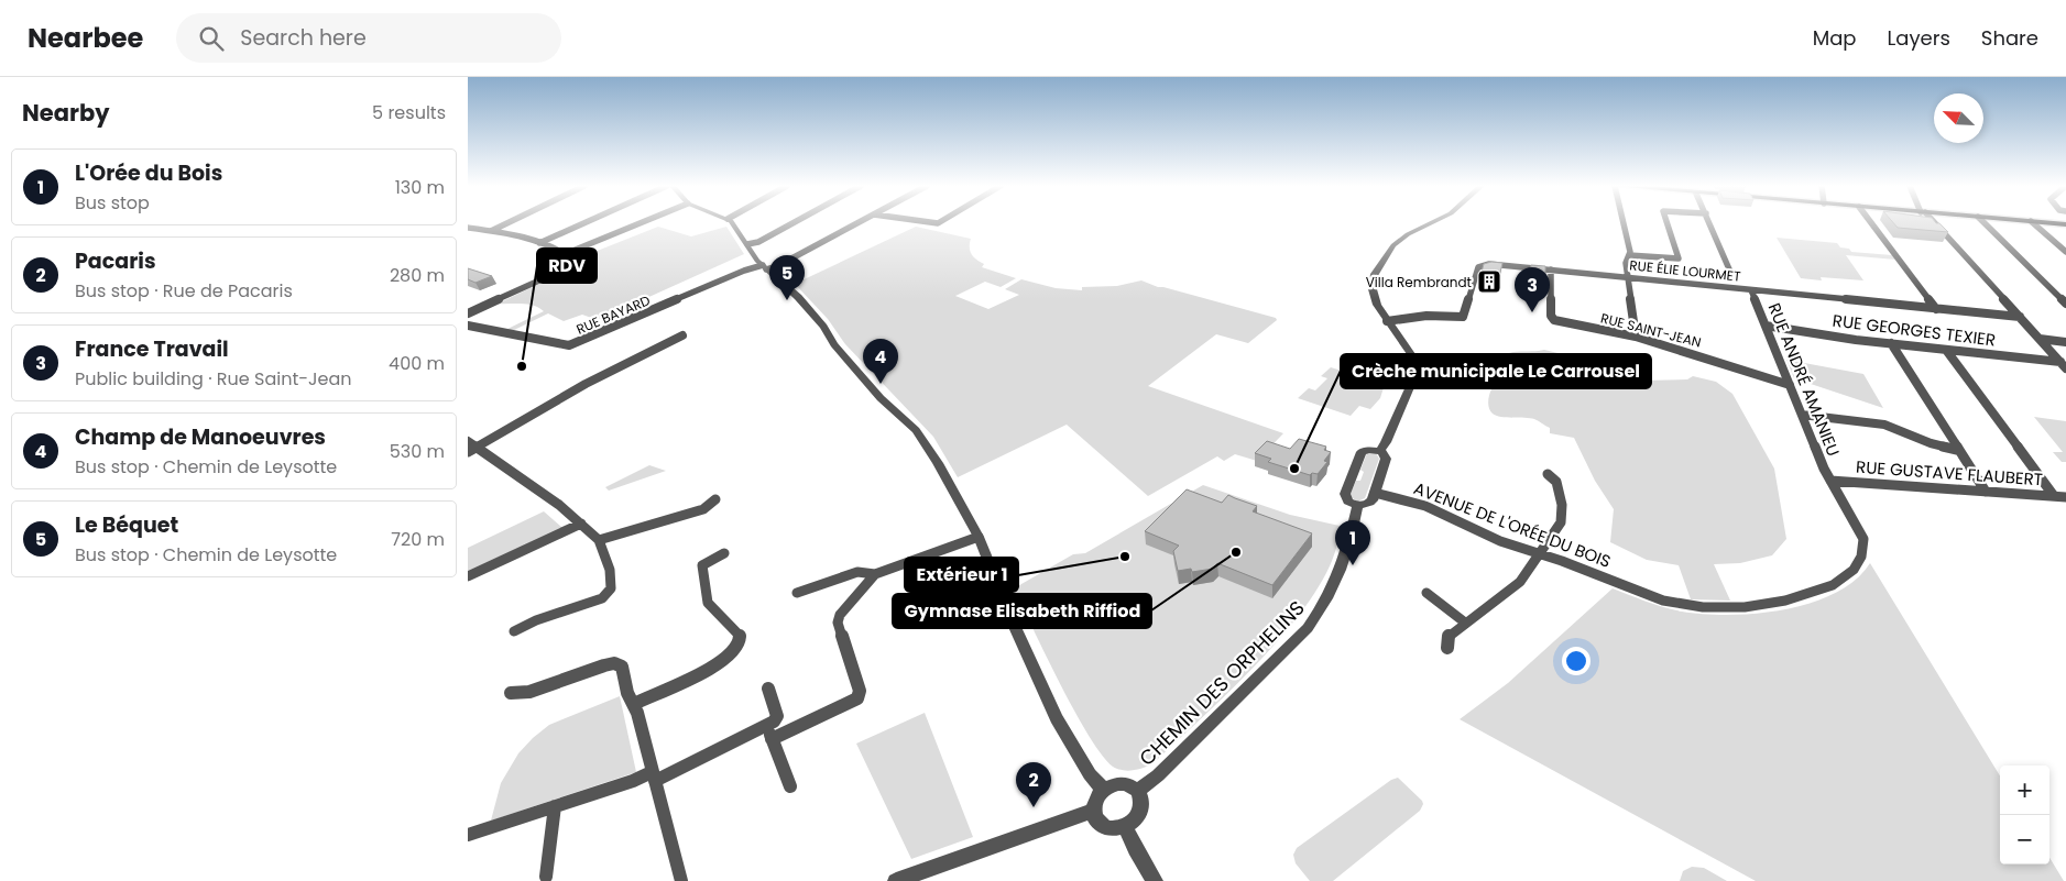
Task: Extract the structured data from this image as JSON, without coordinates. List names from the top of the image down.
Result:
{
  "streets": {
    "street": [
      "RUE ÉLIE LOURMET",
      "RUE BAYARD",
      "RUE SAINT-JEAN",
      "RUE GEORGES TEXIER",
      "RUE ANDRÉ AMANIEU",
      "RUE GUSTAVE FLAUBERT",
      "AVENUE DE L'ORÉE DU BOIS",
      "CHEMIN DES ORPHELINS"
    ]
  },
  "crossings": [
    ["RUE ÉLIE LOURMET", "RUE SAINT-JEAN"],
    ["RUE ÉLIE LOURMET", "RUE ANDRÉ AMANIEU"],
    ["RUE SAINT-JEAN", "RUE ANDRÉ AMANIEU"],
    ["RUE GEORGES TEXIER", "RUE ANDRÉ AMANIEU"],
    ["RUE ANDRÉ AMANIEU", "RUE GUSTAVE FLAUBERT"],
    ["RUE ANDRÉ AMANIEU", "AVENUE DE L'ORÉE DU BOIS"],
    ["RUE GUSTAVE FLAUBERT", "AVENUE DE L'ORÉE DU BOIS"]
  ],
  "places": {
    "building": ["Villa Rembrandt"],
    "other": [
      "RDV",
      "Crèche municipale Le Carrousel",
      "Gymnase Elisabeth Riffiod",
      "Extérieur 1"
    ]
  },
  "north": "top left",
  "page": {
    "header": "Nearbee",
    "search": "Search here",
    "nav": ["Map", "Layers", "Share"],
    "heading": ["Nearby", "5 results"],
    "list": [
      {
        "mark": "1",
        "name": "L'Orée du Bois",
        "note": "Bus stop",
        "value": "130 m"
      },
      {
        "mark": "2",
        "name": "Pacaris",
        "note": "Bus stop · Rue de Pacaris",
        "value": "280 m"
      },
      {
        "mark": "3",
        "name": "France Travail",
        "note": "Public building · Rue Saint-Jean",
        "value": "400 m"
      },
      {
        "mark": "4",
        "name": "Champ de Manoeuvres",
        "note": "Bus stop · Chemin de Leysotte",
        "value": "530 m"
      },
      {
        "mark": "5",
        "name": "Le Béquet",
        "note": "Bus stop · Chemin de Leysotte",
        "value": "720 m"
      }
    ],
    "pins": [
      "5",
      "3",
      "4",
      "1",
      "2"
    ],
    "map_buttons": ["+", "−"]
  }
}
